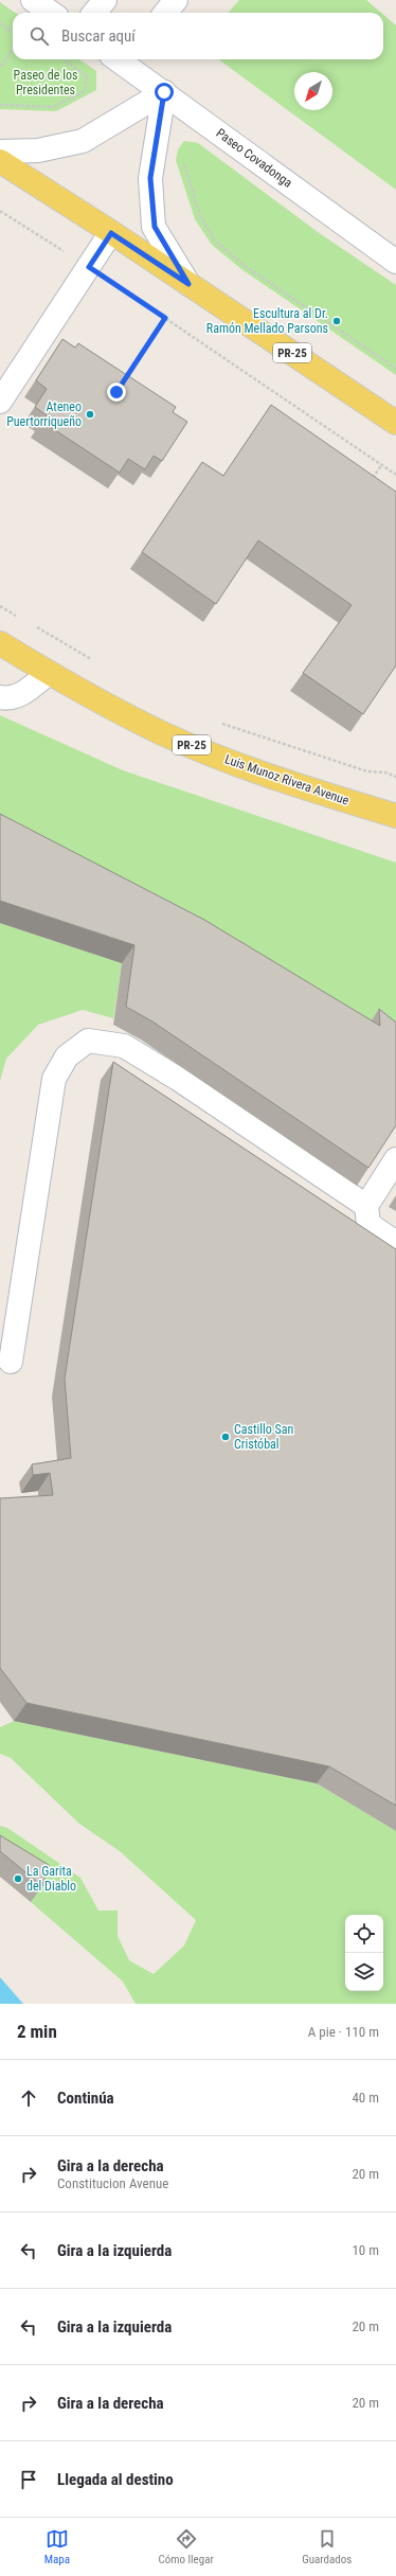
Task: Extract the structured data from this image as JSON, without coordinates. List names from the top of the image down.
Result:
{
  "streets": {
    "main road": ["PR-25", "Luis Munoz Rivera Avenue"],
    "street": ["Paseo Covadonga"]
  },
  "parks": ["Paseo de los Presidentes"],
  "places": [
    "Escultura al Dr. Ramón Mellado Parsons",
    "Ateneo Puertorriqueño",
    "Castillo San Cristóbal",
    "La Garita del Diablo"
  ],
  "north": "bottom left",
  "page": {
    "search": "Buscar aquí",
    "heading": ["2 min", "A pie · 110 m"],
    "list": [
      ["Continúa", "40 m"],
      ["Gira a la derecha", "Constitucion Avenue", "20 m"],
      ["Gira a la izquierda", "10 m"],
      ["Gira a la izquierda", "20 m"],
      ["Gira a la derecha", "20 m"],
      "Llegada al destino"
    ],
    "nav": ["Mapa", "Cómo llegar", "Guardados"]
  }
}
